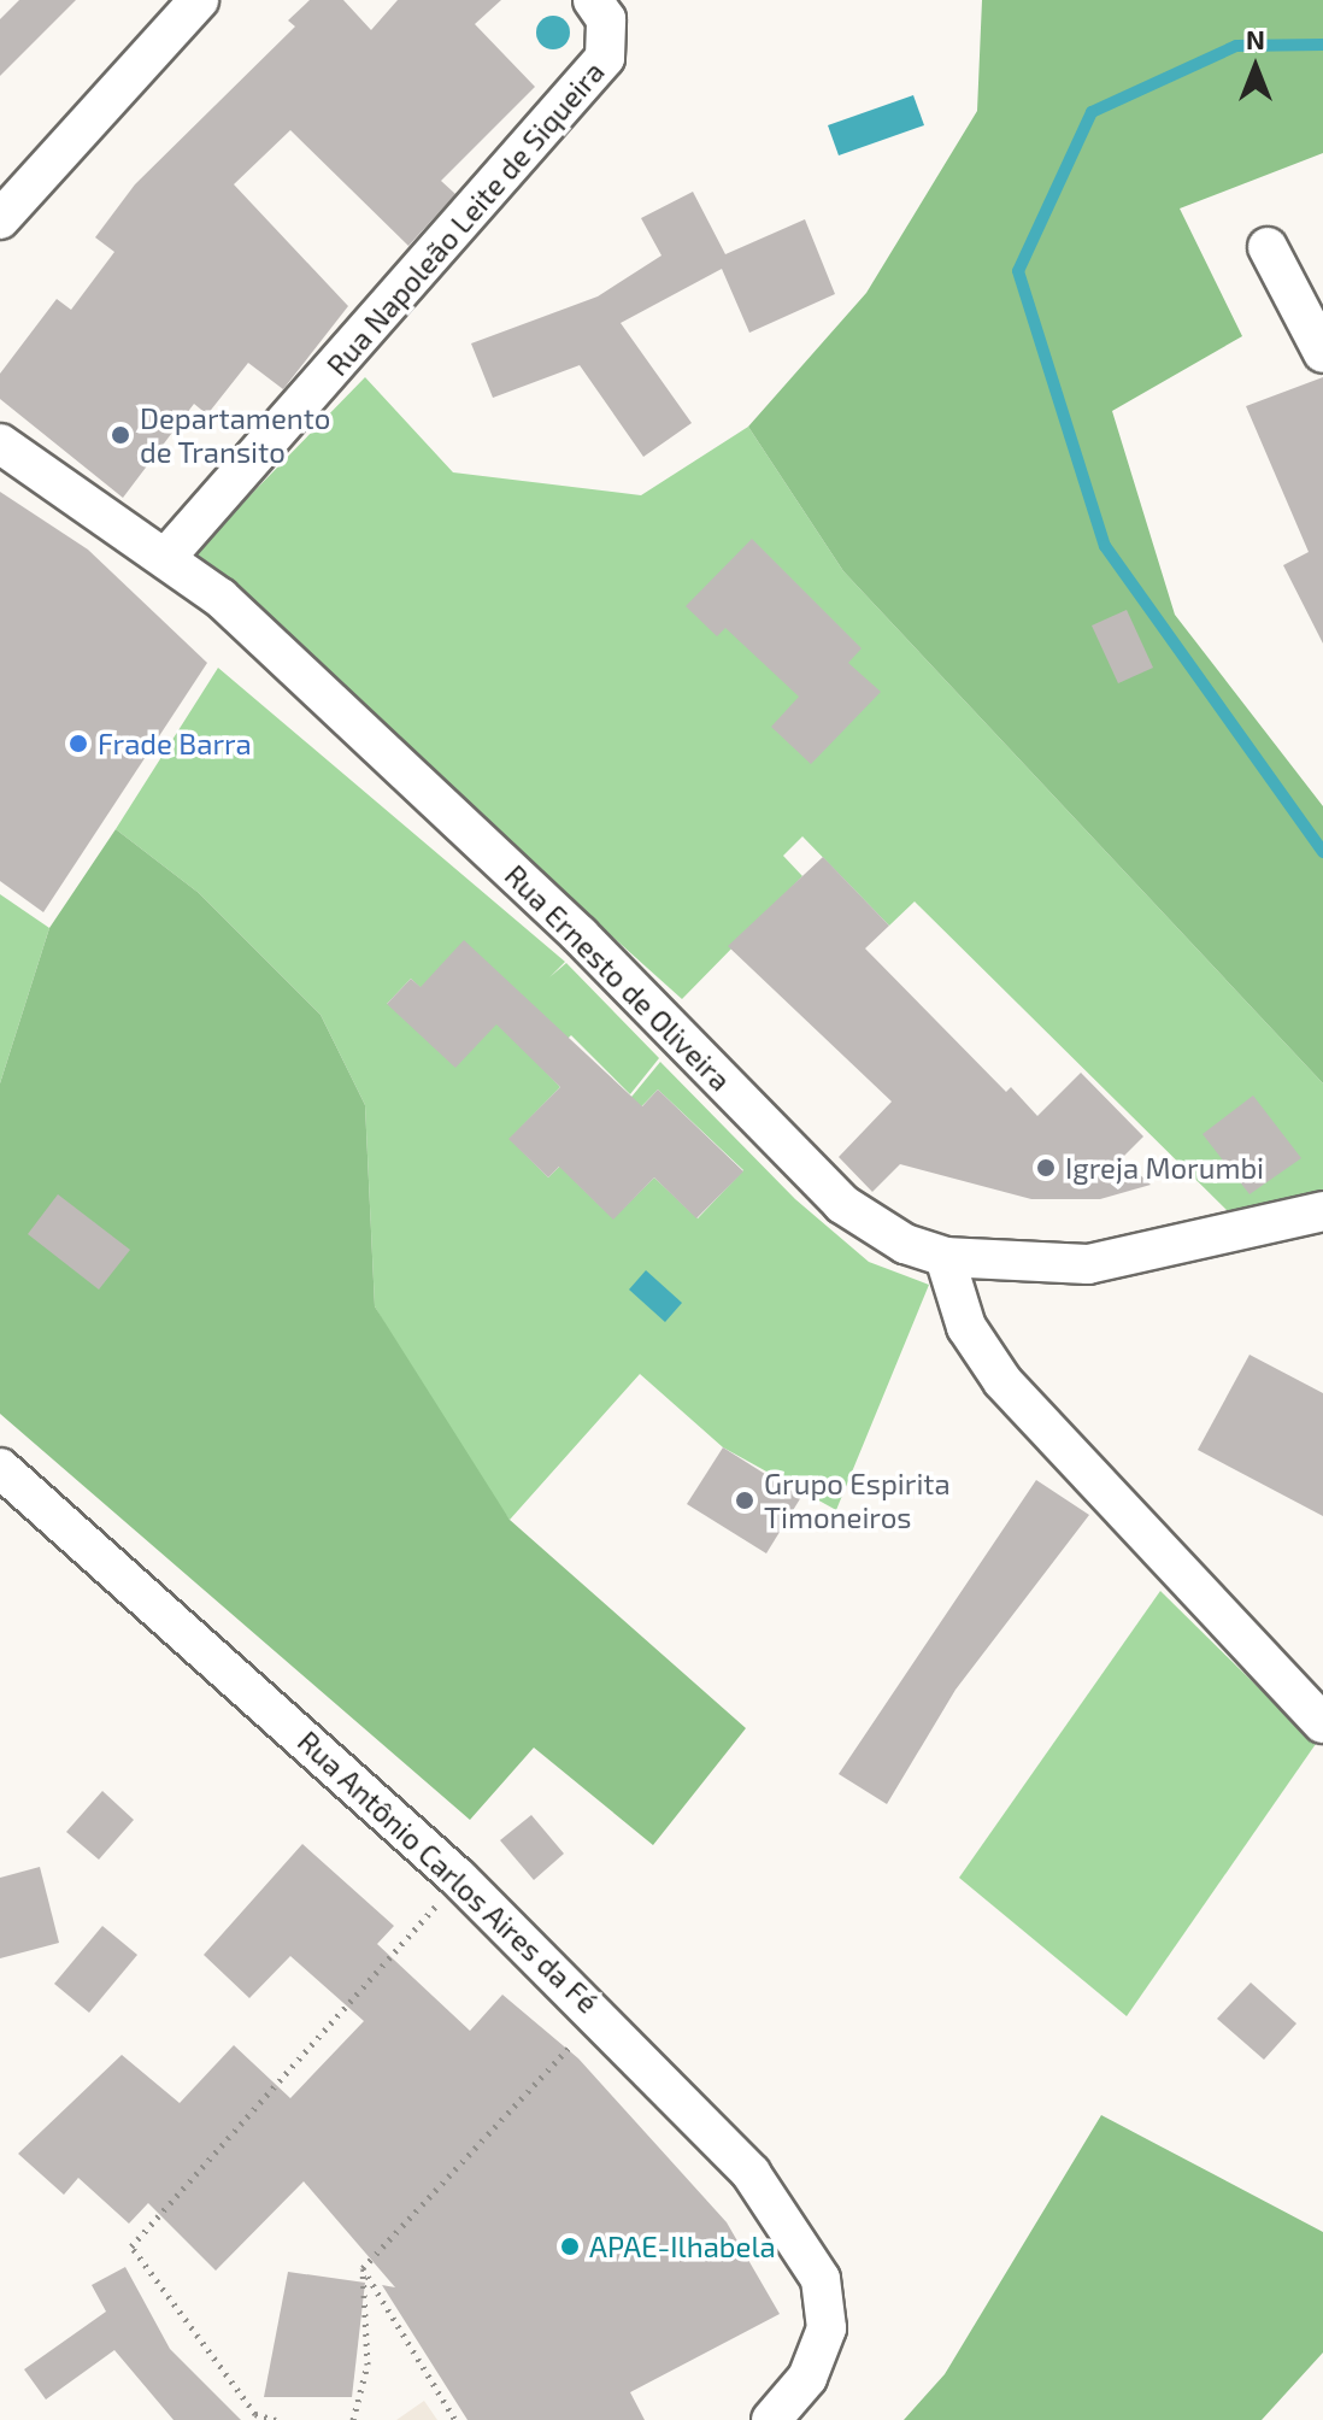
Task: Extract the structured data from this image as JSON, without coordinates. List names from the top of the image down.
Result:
{
  "streets": {
    "street": ["Rua Napoleão Leite de Siqueira", "Rua Ernesto de Oliveira", "Rua Antônio Carlos Aires da Fé"]
  },
  "crossings": [
    ["Rua Napoleão Leite de Siqueira", "Rua Ernesto de Oliveira"]
  ],
  "places": [
    "Departamento de Transito",
    "Frade Barra",
    "Igreja Morumbi",
    "Grupo Espirita Timoneiros",
    "APAE-Ilhabela"
  ],
  "north": "top"
}
